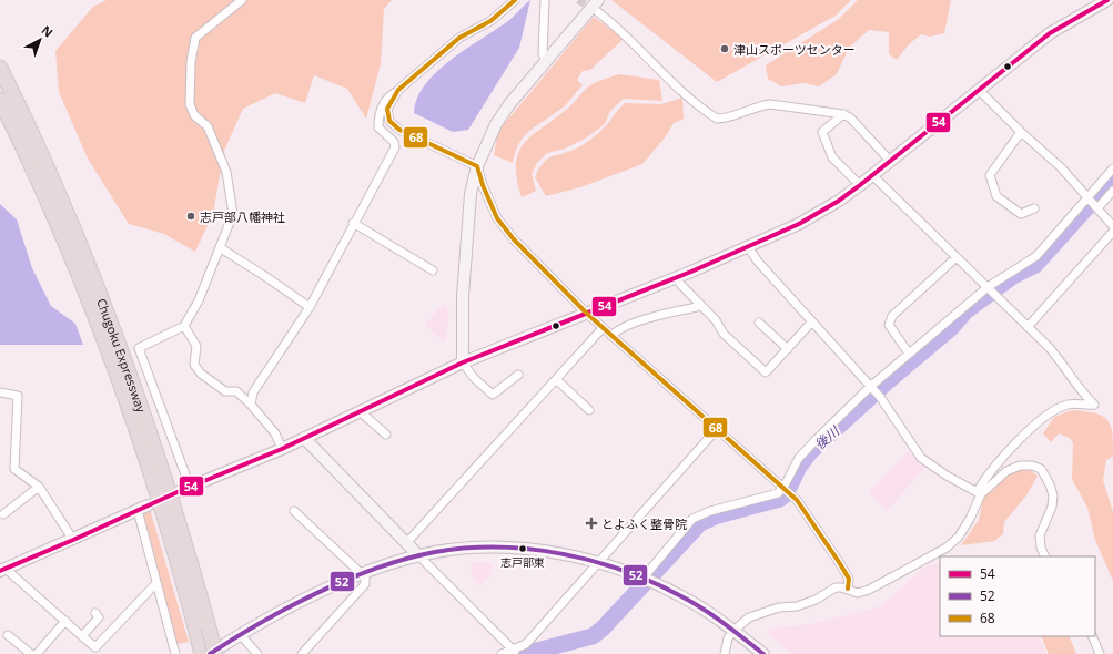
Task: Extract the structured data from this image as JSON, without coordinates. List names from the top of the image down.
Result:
{
  "streets": {
    "highway": ["Chugoku Expressway"]
  },
  "water": ["後川"],
  "places": {
    "other": ["津山スポーツセンター", "志戸部八幡神社", "志戸部東"],
    "health": ["とよふく整骨院"]
  },
  "lines": ["transit line 54", "transit line 68", "transit line 52"],
  "legend": ["54", "52", "68"],
  "north": "top right"
}
